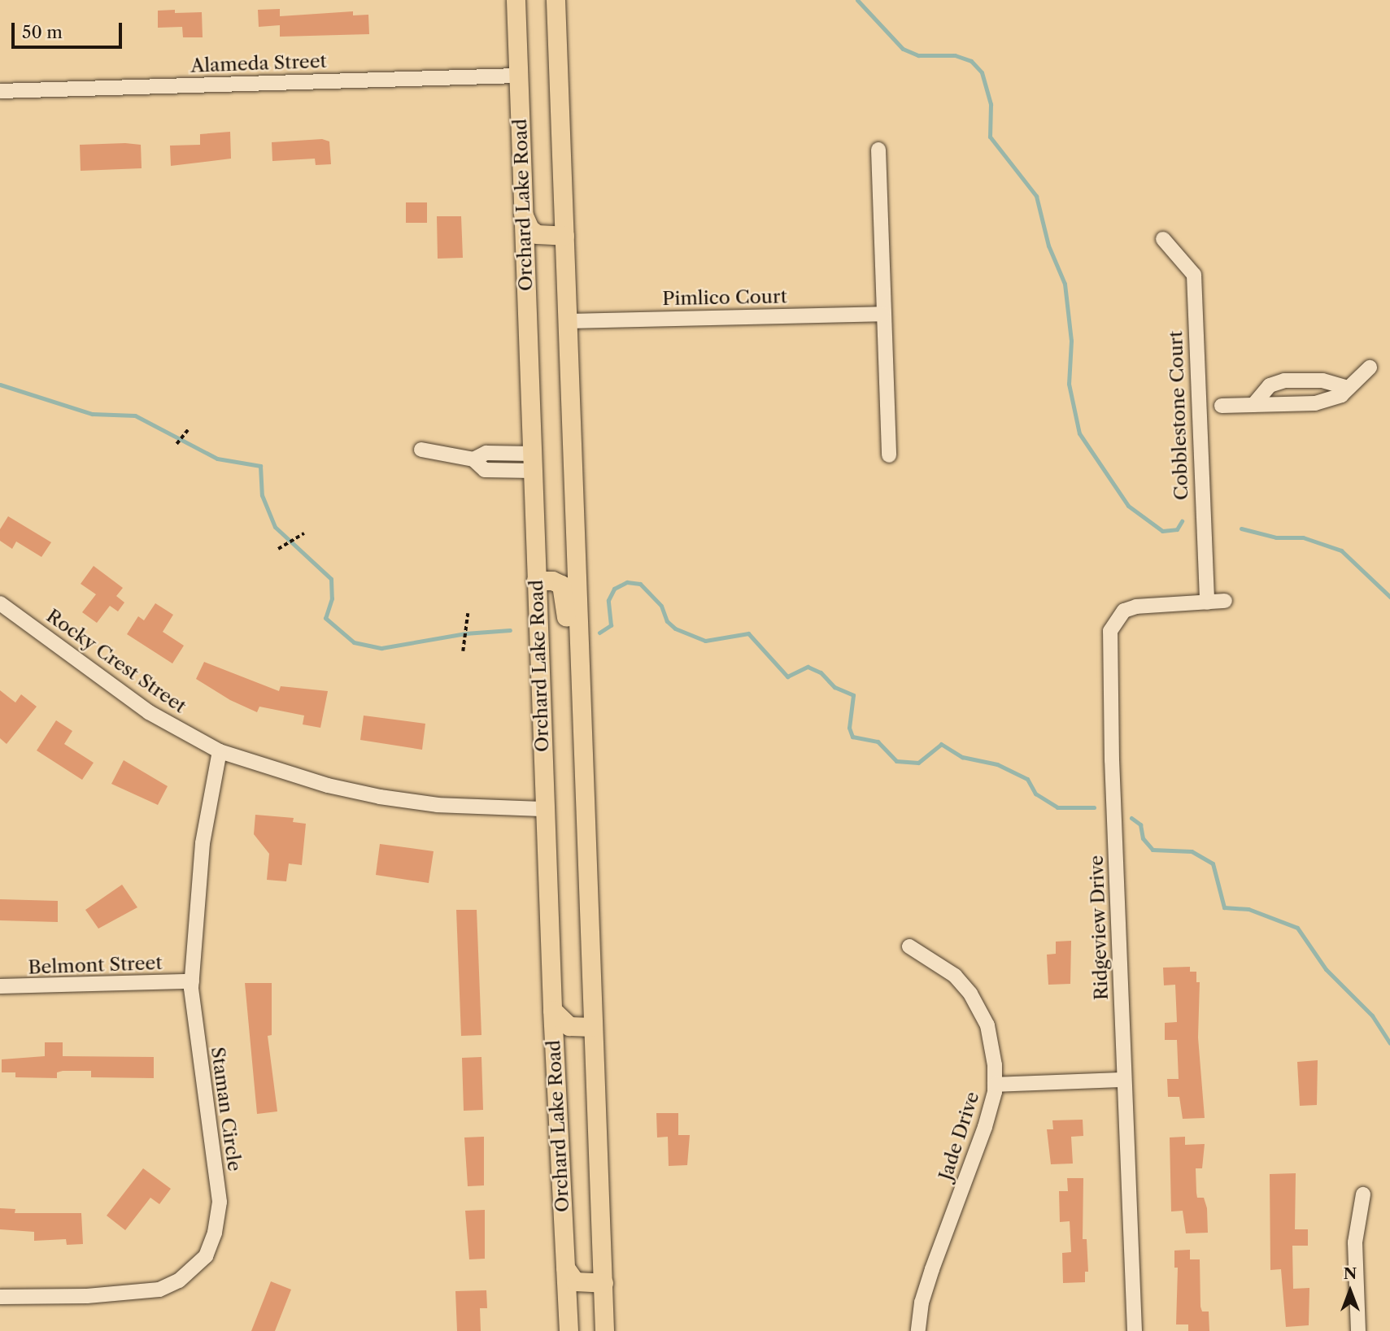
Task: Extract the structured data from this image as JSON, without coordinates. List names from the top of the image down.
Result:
{
  "streets": {
    "main road": ["Orchard Lake Road"],
    "street": [
      "Alameda Street",
      "Pimlico Court",
      "Cobblestone Court",
      "Rocky Crest Street",
      "Ridgeview Drive",
      "Belmont Street",
      "Staman Circle",
      "Jade Drive"
    ]
  },
  "crossings": [
    ["Alameda Street", "Orchard Lake Road"],
    ["Orchard Lake Road", "Pimlico Court"],
    ["Orchard Lake Road", "Rocky Crest Street"],
    ["Cobblestone Court", "Ridgeview Drive"],
    ["Rocky Crest Street", "Staman Circle"],
    ["Belmont Street", "Staman Circle"]
  ],
  "scale_bar": "50 m",
  "north": "top"
}
